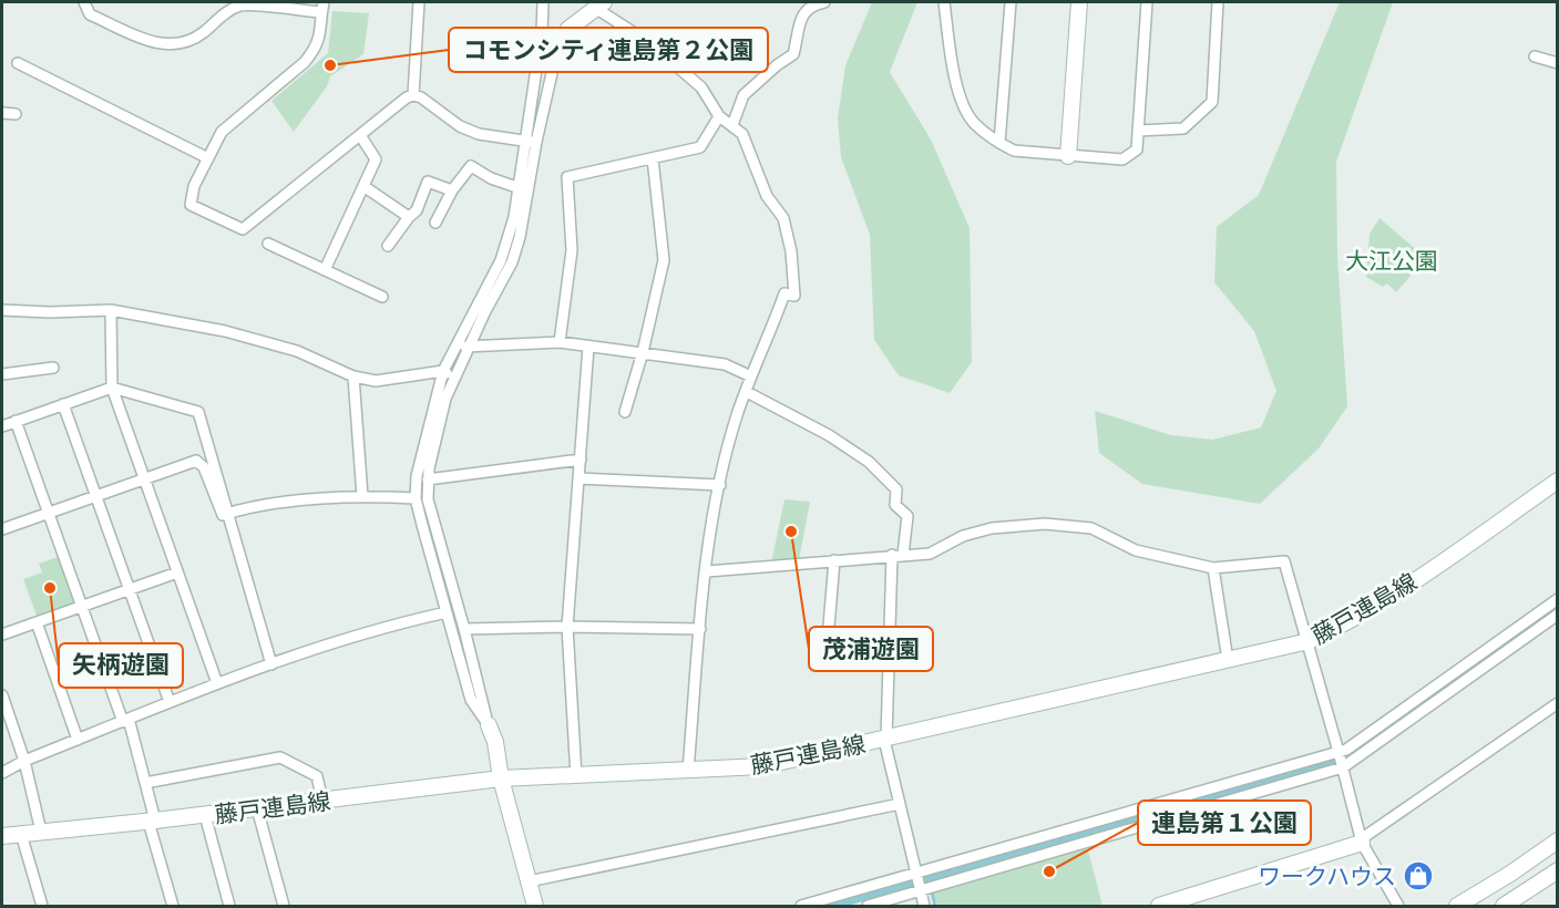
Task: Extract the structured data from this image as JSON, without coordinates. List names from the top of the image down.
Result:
{
  "streets": {
    "main road": ["藤戸連島線"]
  },
  "parks": ["大江公園"],
  "places": {
    "other": [
      "コモンシティ連島第２公園",
      "茂浦遊園",
      "矢柄遊園",
      "連島第１公園"
    ],
    "shop": ["ワークハウス"]
  }
}
